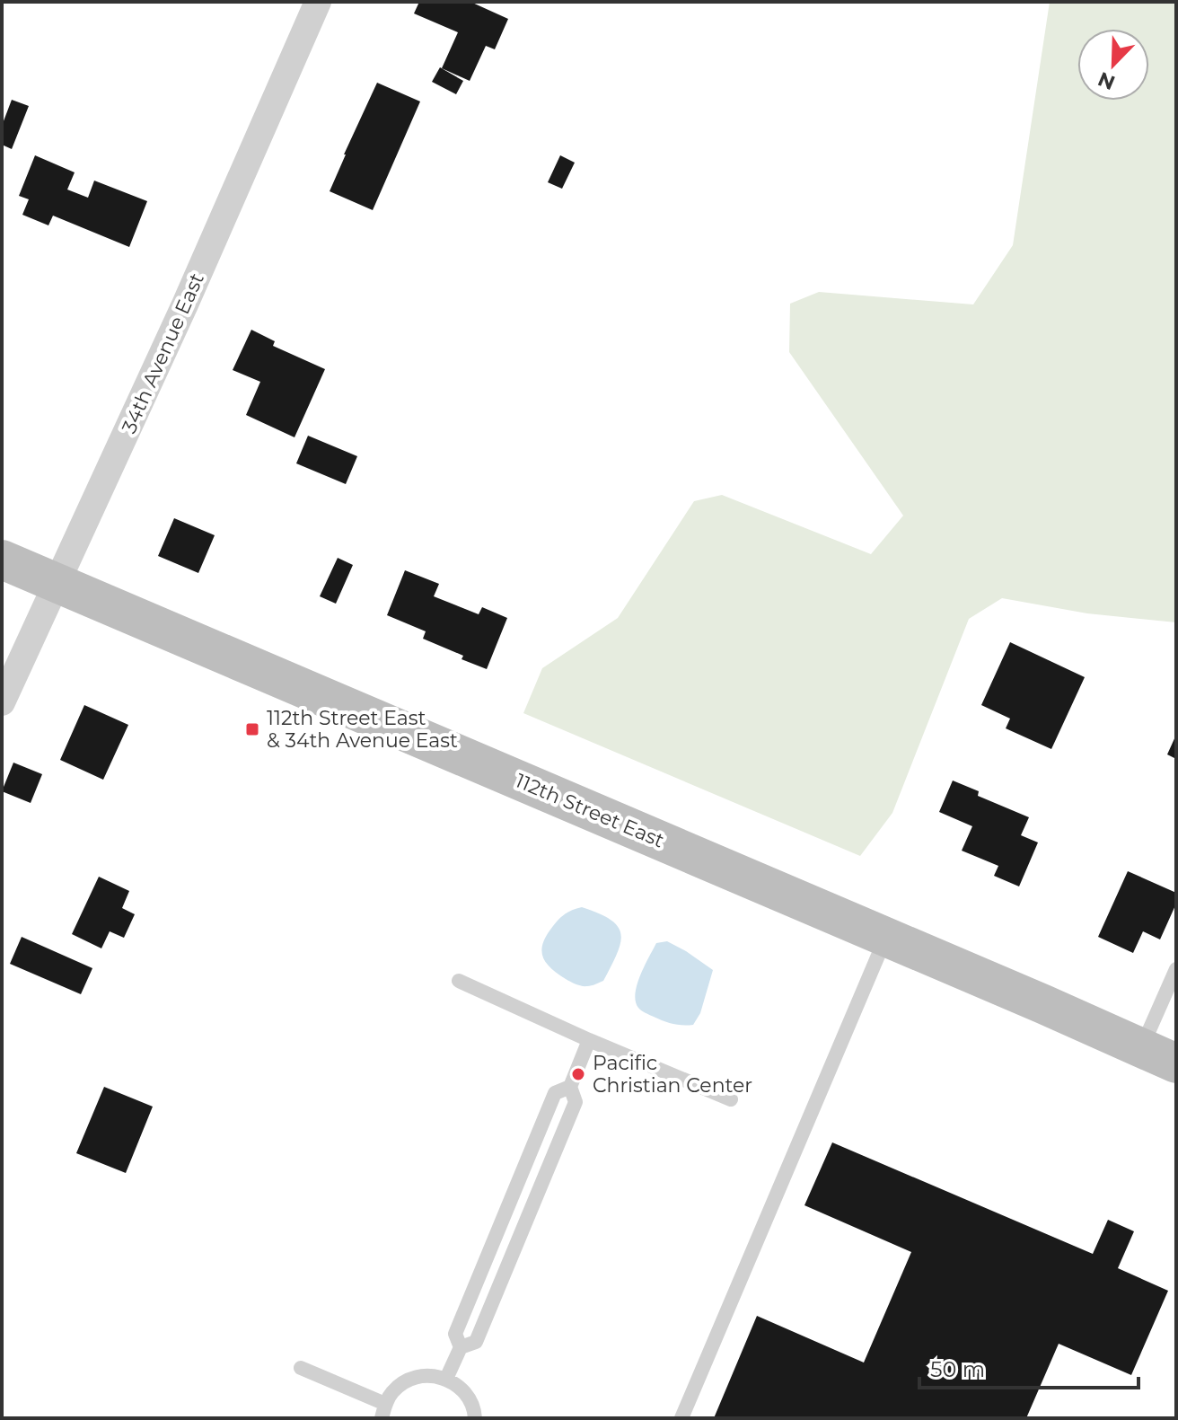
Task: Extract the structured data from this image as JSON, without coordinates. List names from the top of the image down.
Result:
{
  "streets": {
    "main road": ["112th Street East"],
    "street": ["34th Avenue East"]
  },
  "crossings": [
    ["34th Avenue East", "112th Street East"]
  ],
  "places": {
    "transit": ["112th Street East & 34th Avenue East"],
    "other": ["Pacific Christian Center"]
  },
  "scale_bar": "50 m",
  "north": "bottom left"
}
